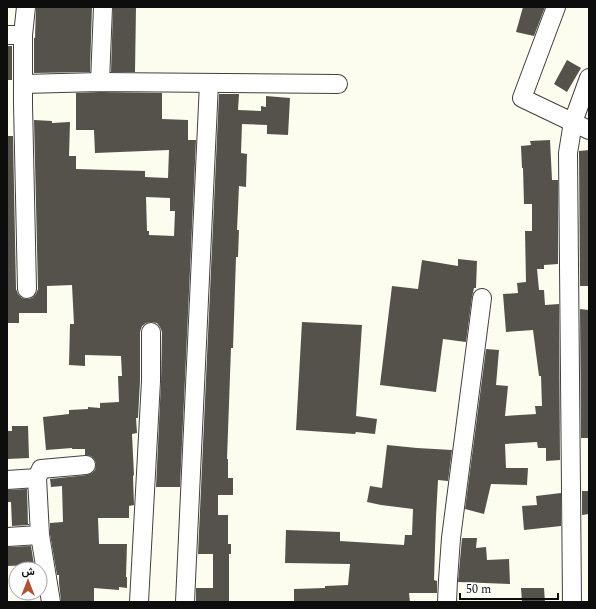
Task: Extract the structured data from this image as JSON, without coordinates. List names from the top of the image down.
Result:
{
  "scale_bar": "50 m",
  "north": "top"
}
